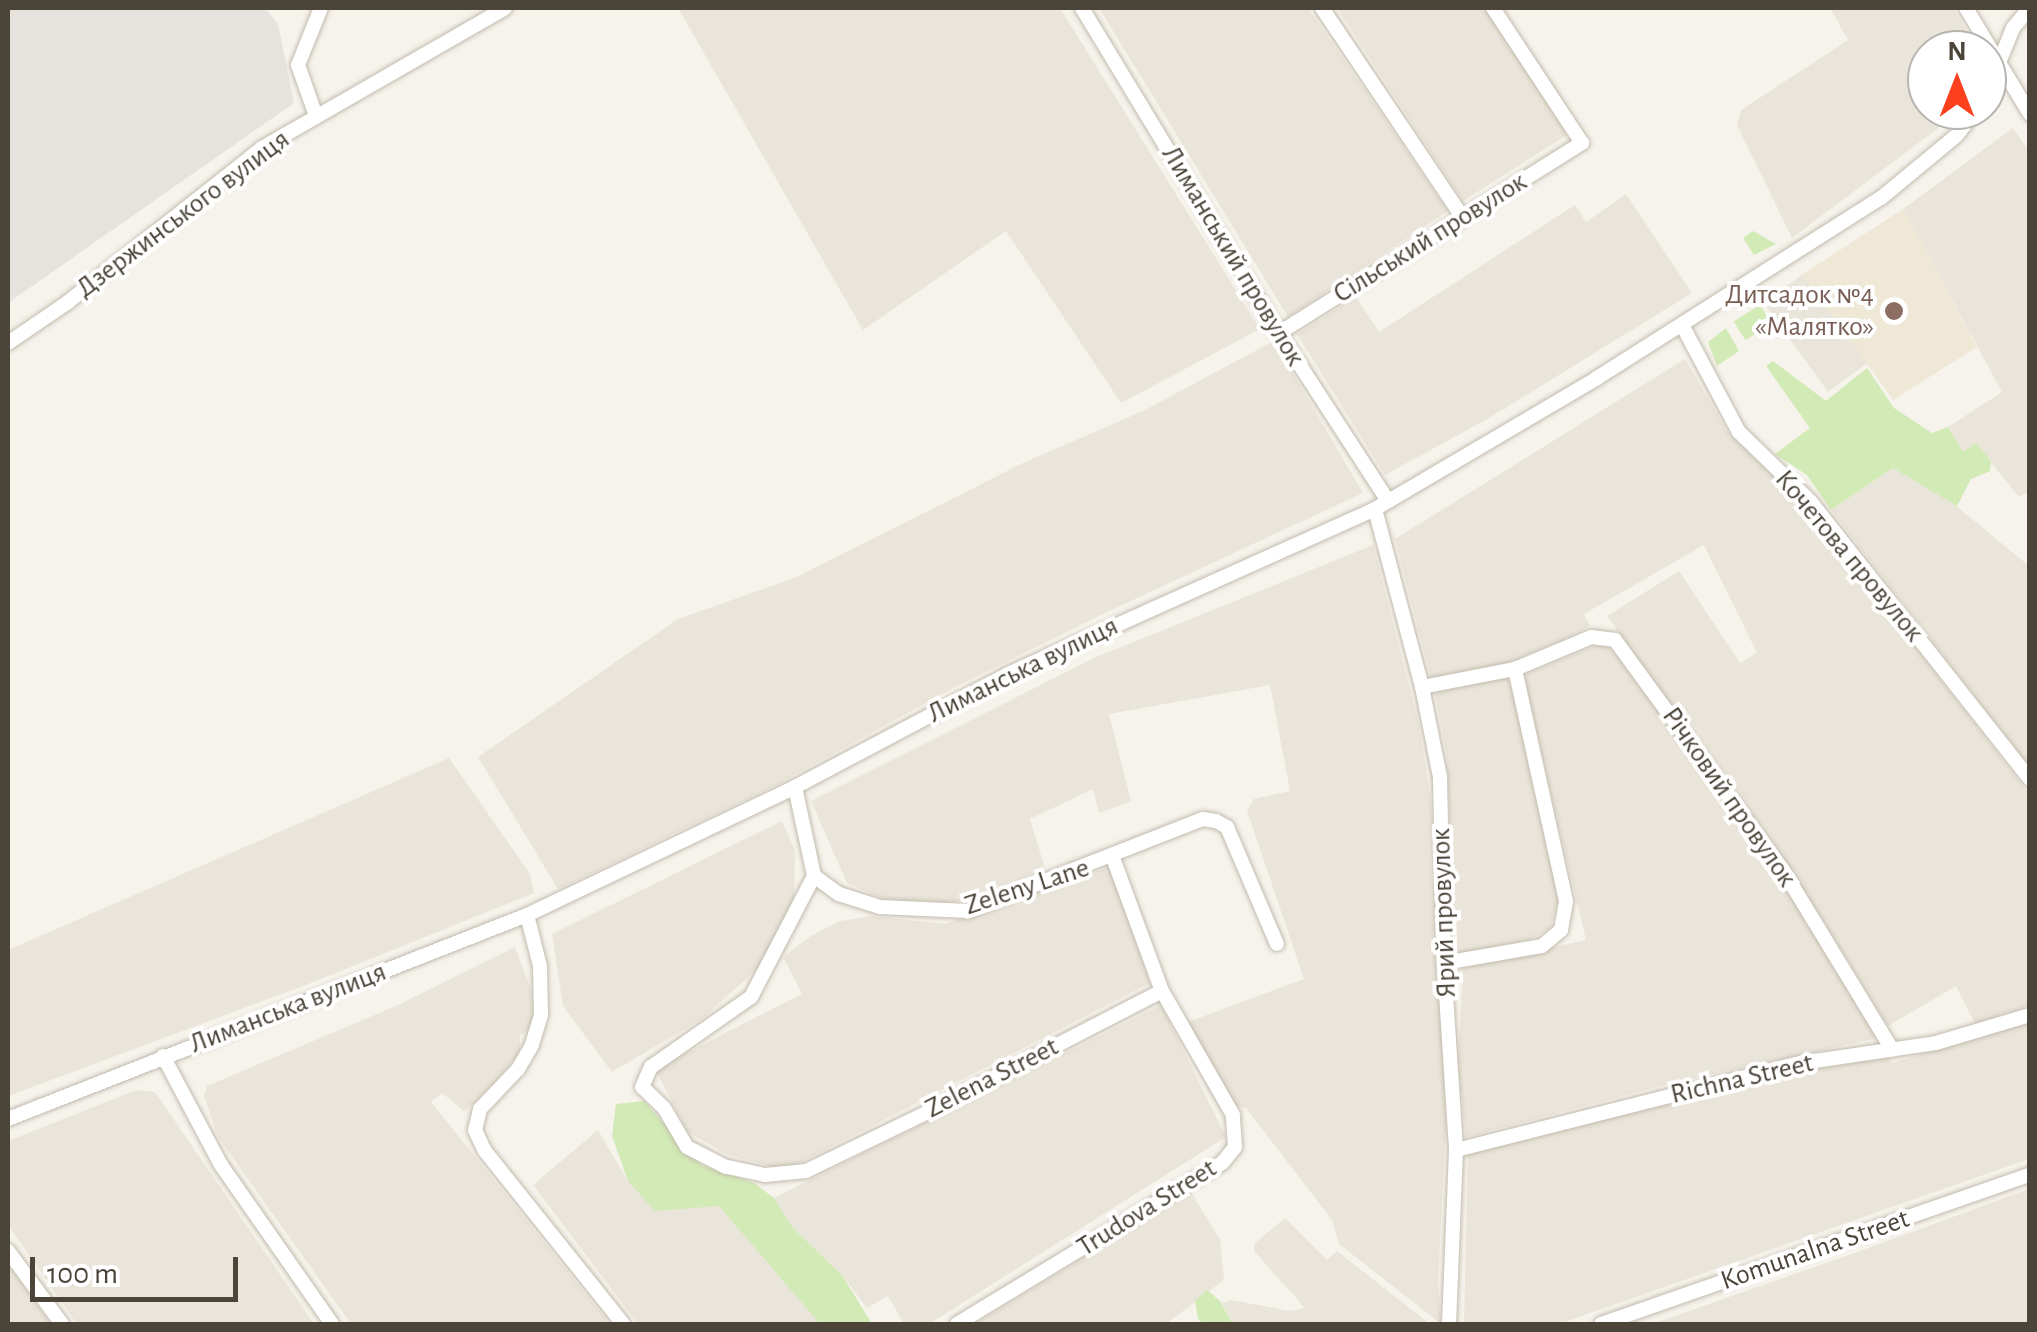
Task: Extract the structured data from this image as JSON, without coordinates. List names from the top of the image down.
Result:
{
  "streets": {
    "street": [
      "Дзержинського вулиця",
      "Сільський провулок",
      "Лиманський провулок",
      "Кочетова провулок",
      "Лиманська вулиця",
      "Річковий провулок",
      "Zeleny Lane",
      "Ярий провулок",
      "Zelena Street",
      "Richna Street",
      "Trudova Street",
      "Komunalna Street"
    ]
  },
  "crossings": [
    ["Сільський провулок", "Лиманський провулок"],
    ["Лиманський провулок", "Лиманська вулиця"],
    ["Лиманський провулок", "Ярий провулок"],
    ["Кочетова провулок", "Лиманська вулиця"],
    ["Лиманська вулиця", "Ярий провулок"],
    ["Річковий провулок", "Ярий провулок"],
    ["Річковий провулок", "Richna Street"],
    ["Zeleny Lane", "Zelena Street"],
    ["Ярий провулок", "Richna Street"],
    ["Zelena Street", "Trudova Street"]
  ],
  "places": ["Дитсадок №4 «Малятко»"],
  "scale_bar": "100 m",
  "north": "top"
}
